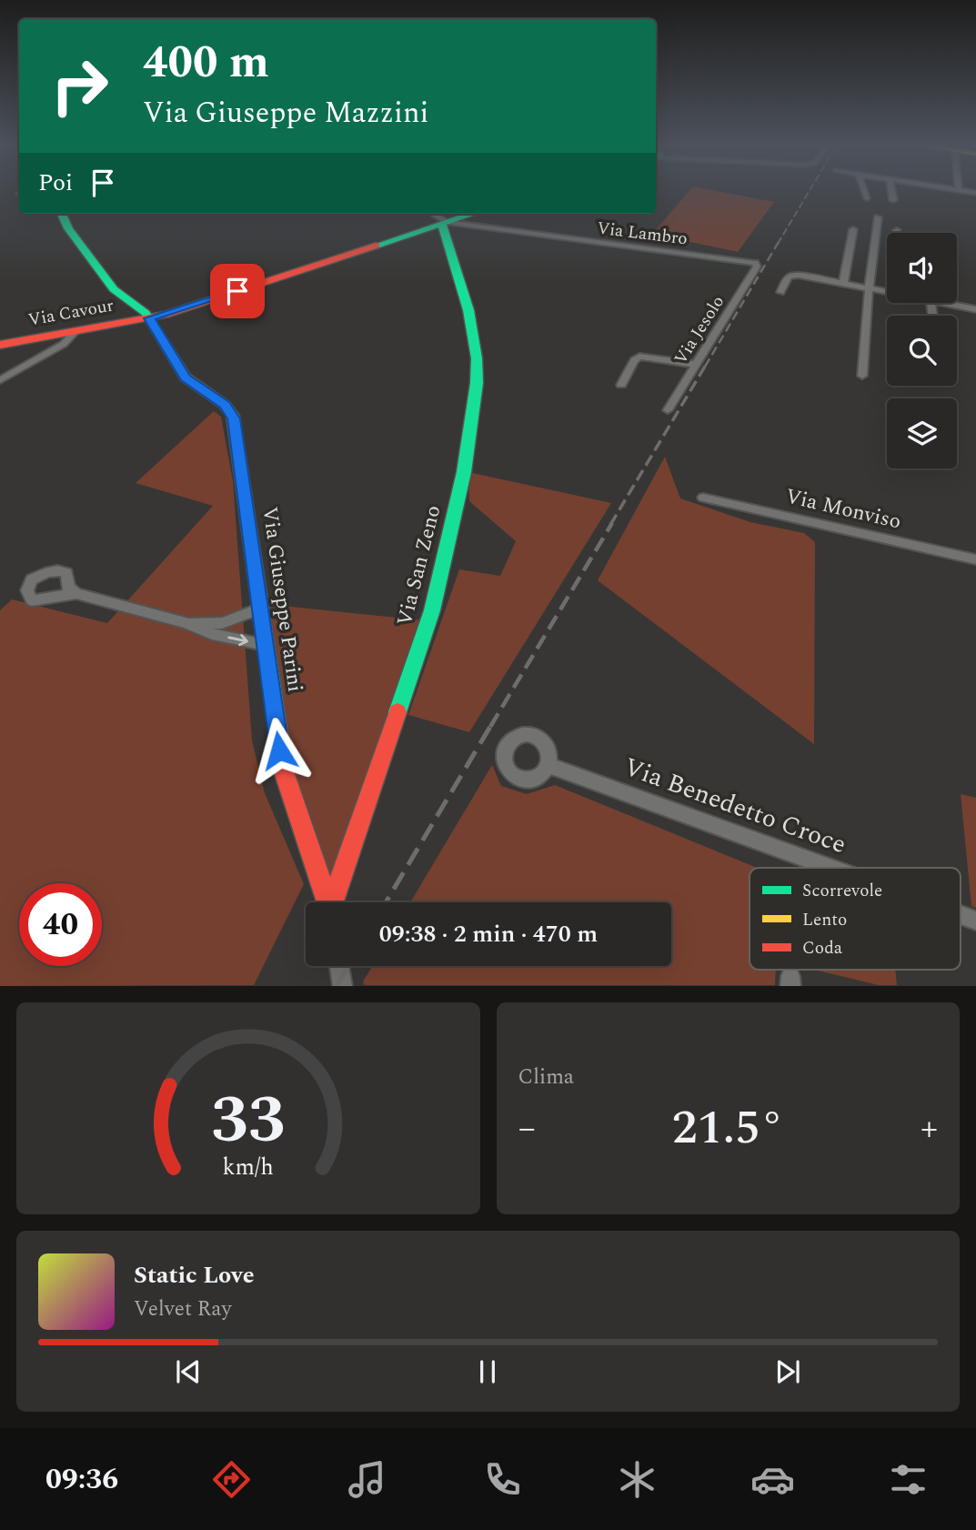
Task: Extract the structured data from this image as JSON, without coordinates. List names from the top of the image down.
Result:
{
  "streets": {
    "street": [
      "Via Lambro",
      "Via Cavour",
      "Via Jesolo",
      "Via Monviso",
      "Via San Zeno",
      "Via Giuseppe Parini",
      "Via Benedetto Croce"
    ]
  },
  "crossings": [
    ["Via Lambro", "Via Cavour"],
    ["Via Lambro", "Via Jesolo"],
    ["Via Lambro", "Via San Zeno"],
    ["Via Cavour", "Via San Zeno"],
    ["Via Cavour", "Via Giuseppe Parini"]
  ],
  "legend": ["Scorrevole", "Lento", "Coda"],
  "page": {
    "turn": ["400 m", "Via Giuseppe Mazzini"],
    "then": "Poi",
    "limit": "40",
    "trip": "09:38 · 2 min · 470 m",
    "tile": "Clima",
    "heat": ["−", "21.5°", "+"],
    "song": ["Static Love", "Velvet Ray"],
    "tabs": "09:36",
    "gauge": ["33", "km/h"]
  }
}
